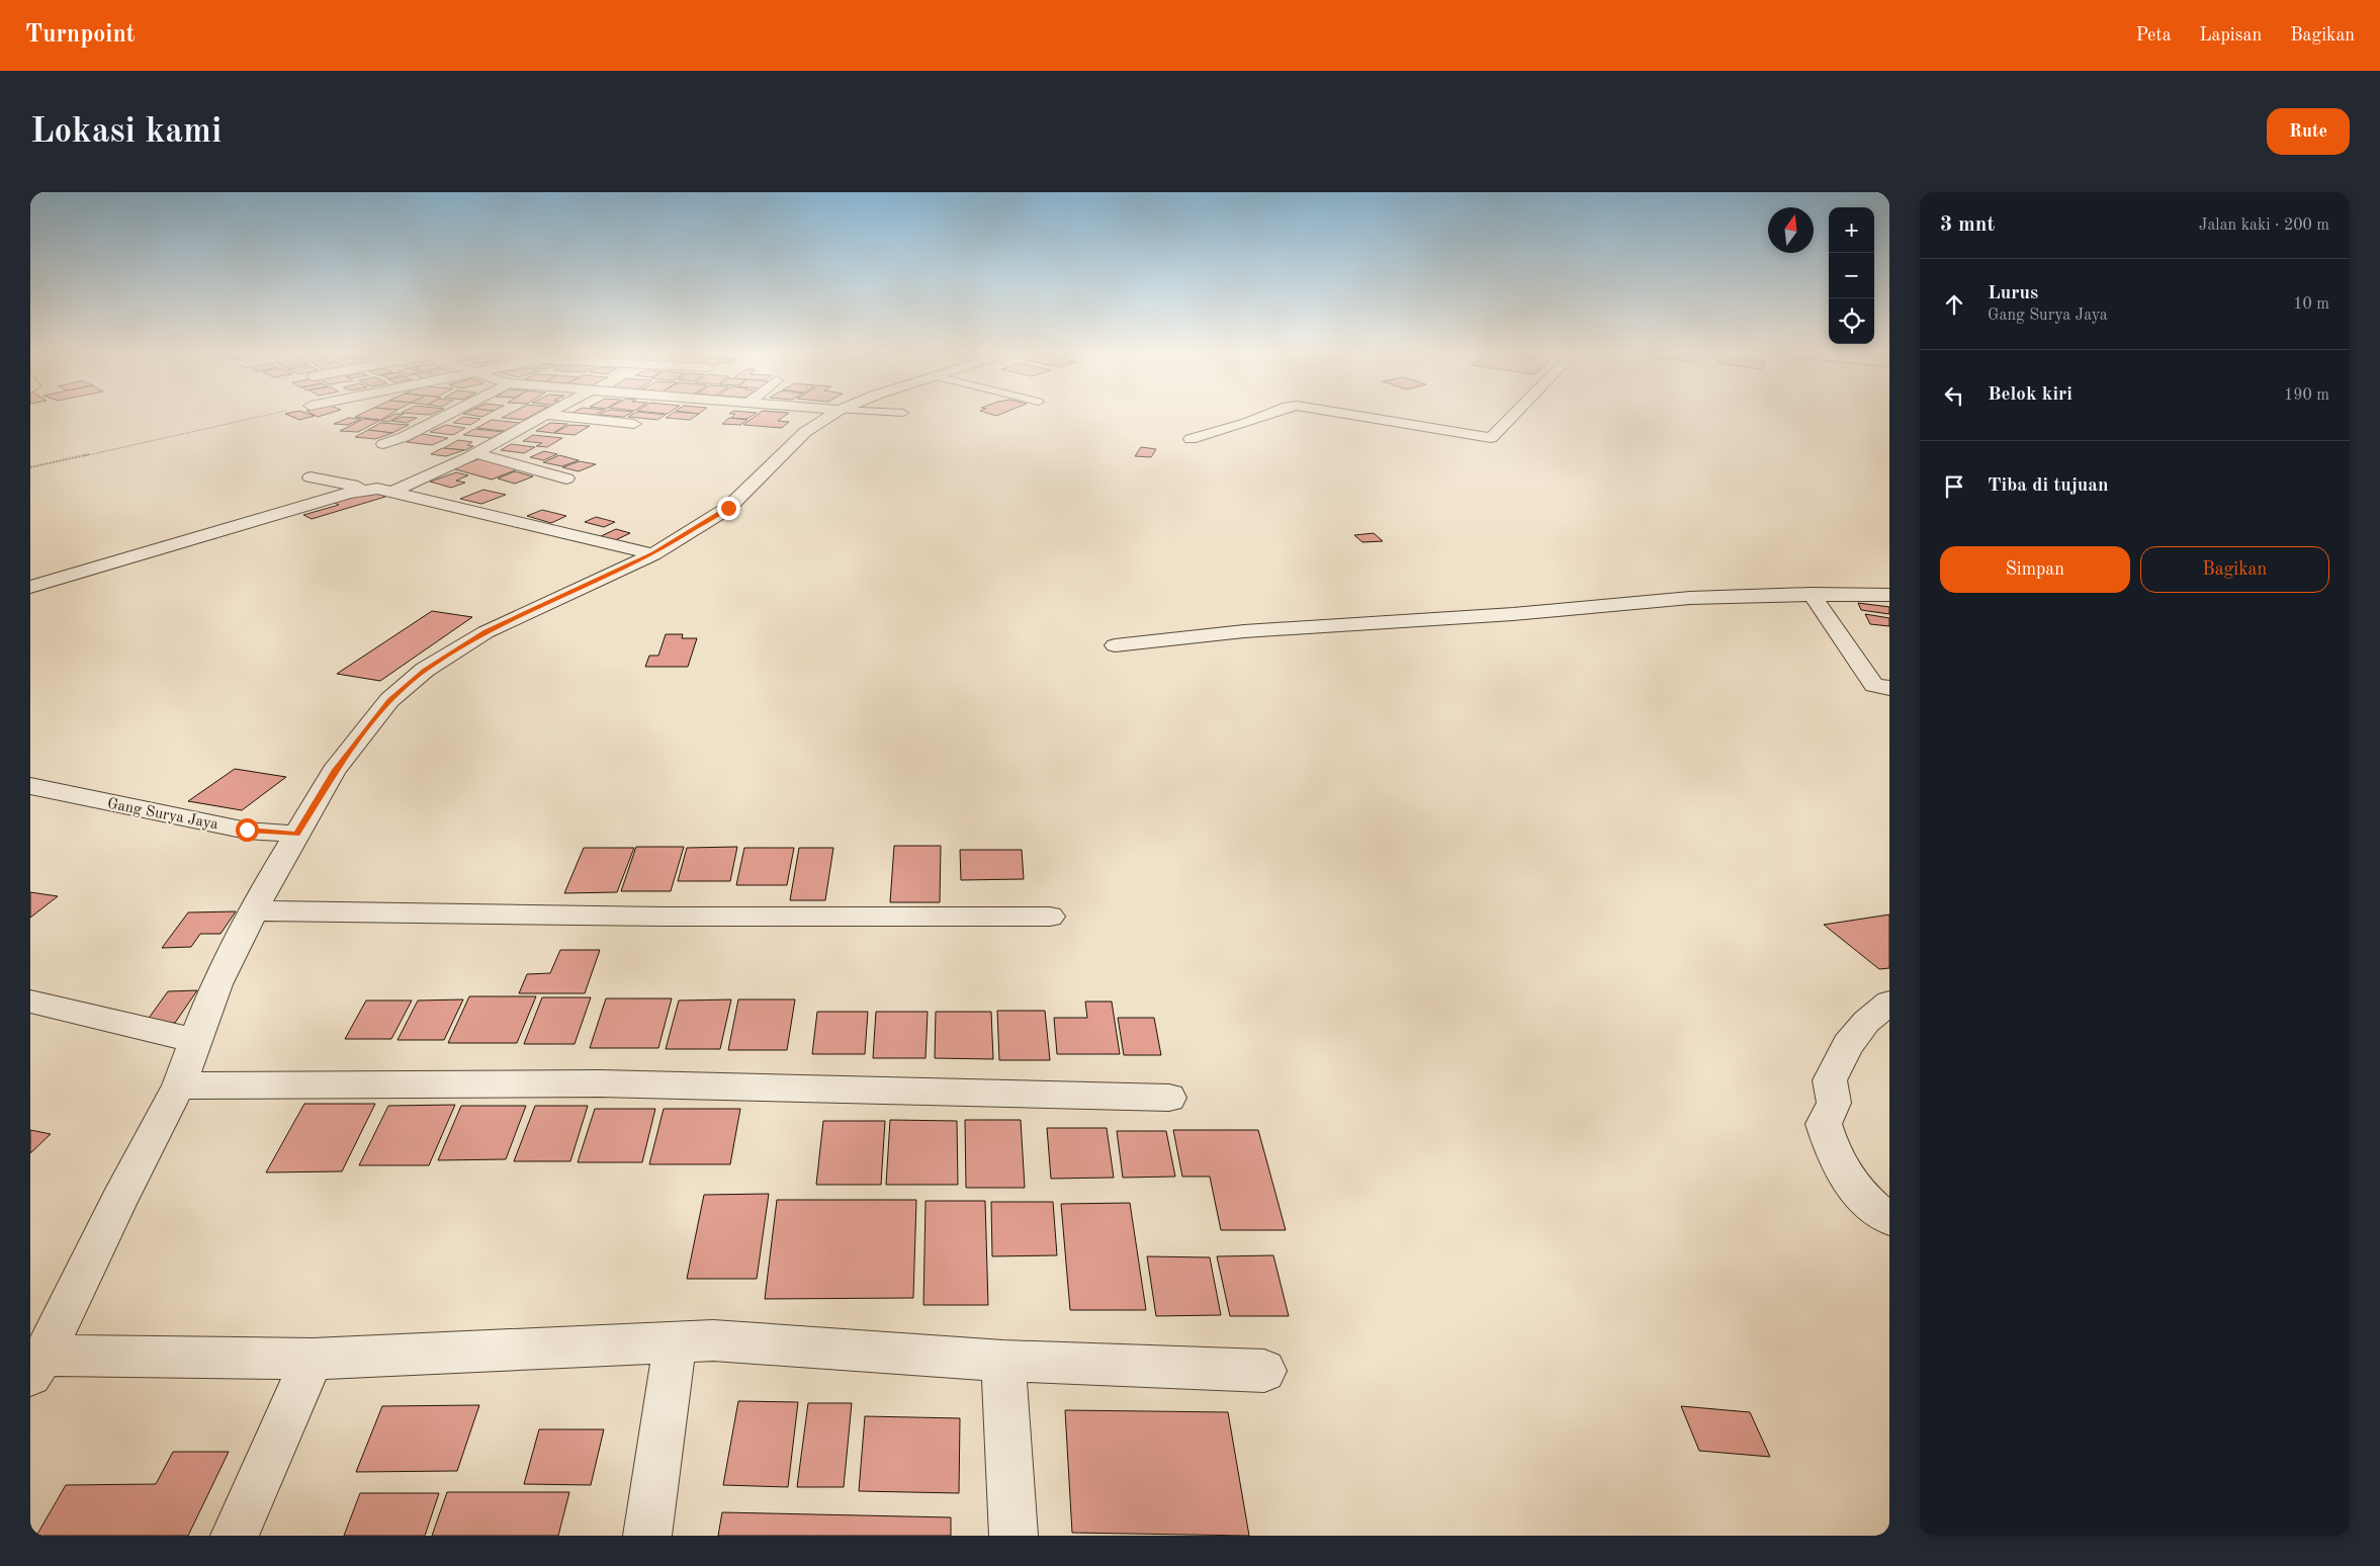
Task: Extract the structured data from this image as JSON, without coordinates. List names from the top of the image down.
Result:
{
  "streets": {
    "street": ["Gang Surya Jaya"]
  },
  "north": "top",
  "page": {
    "header": "Turnpoint",
    "nav": ["Peta", "Lapisan", "Bagikan"],
    "buttons": [
      "Rute",
      ["Simpan", "Bagikan"]
    ],
    "title": "Lokasi kami",
    "heading": ["3 mnt", "Jalan kaki · 200 m"],
    "map_buttons": ["+", "−"],
    "list": [
      ["Lurus", "Gang Surya Jaya", "10 m"],
      ["Belok kiri", "190 m"],
      "Tiba di tujuan"
    ]
  }
}
